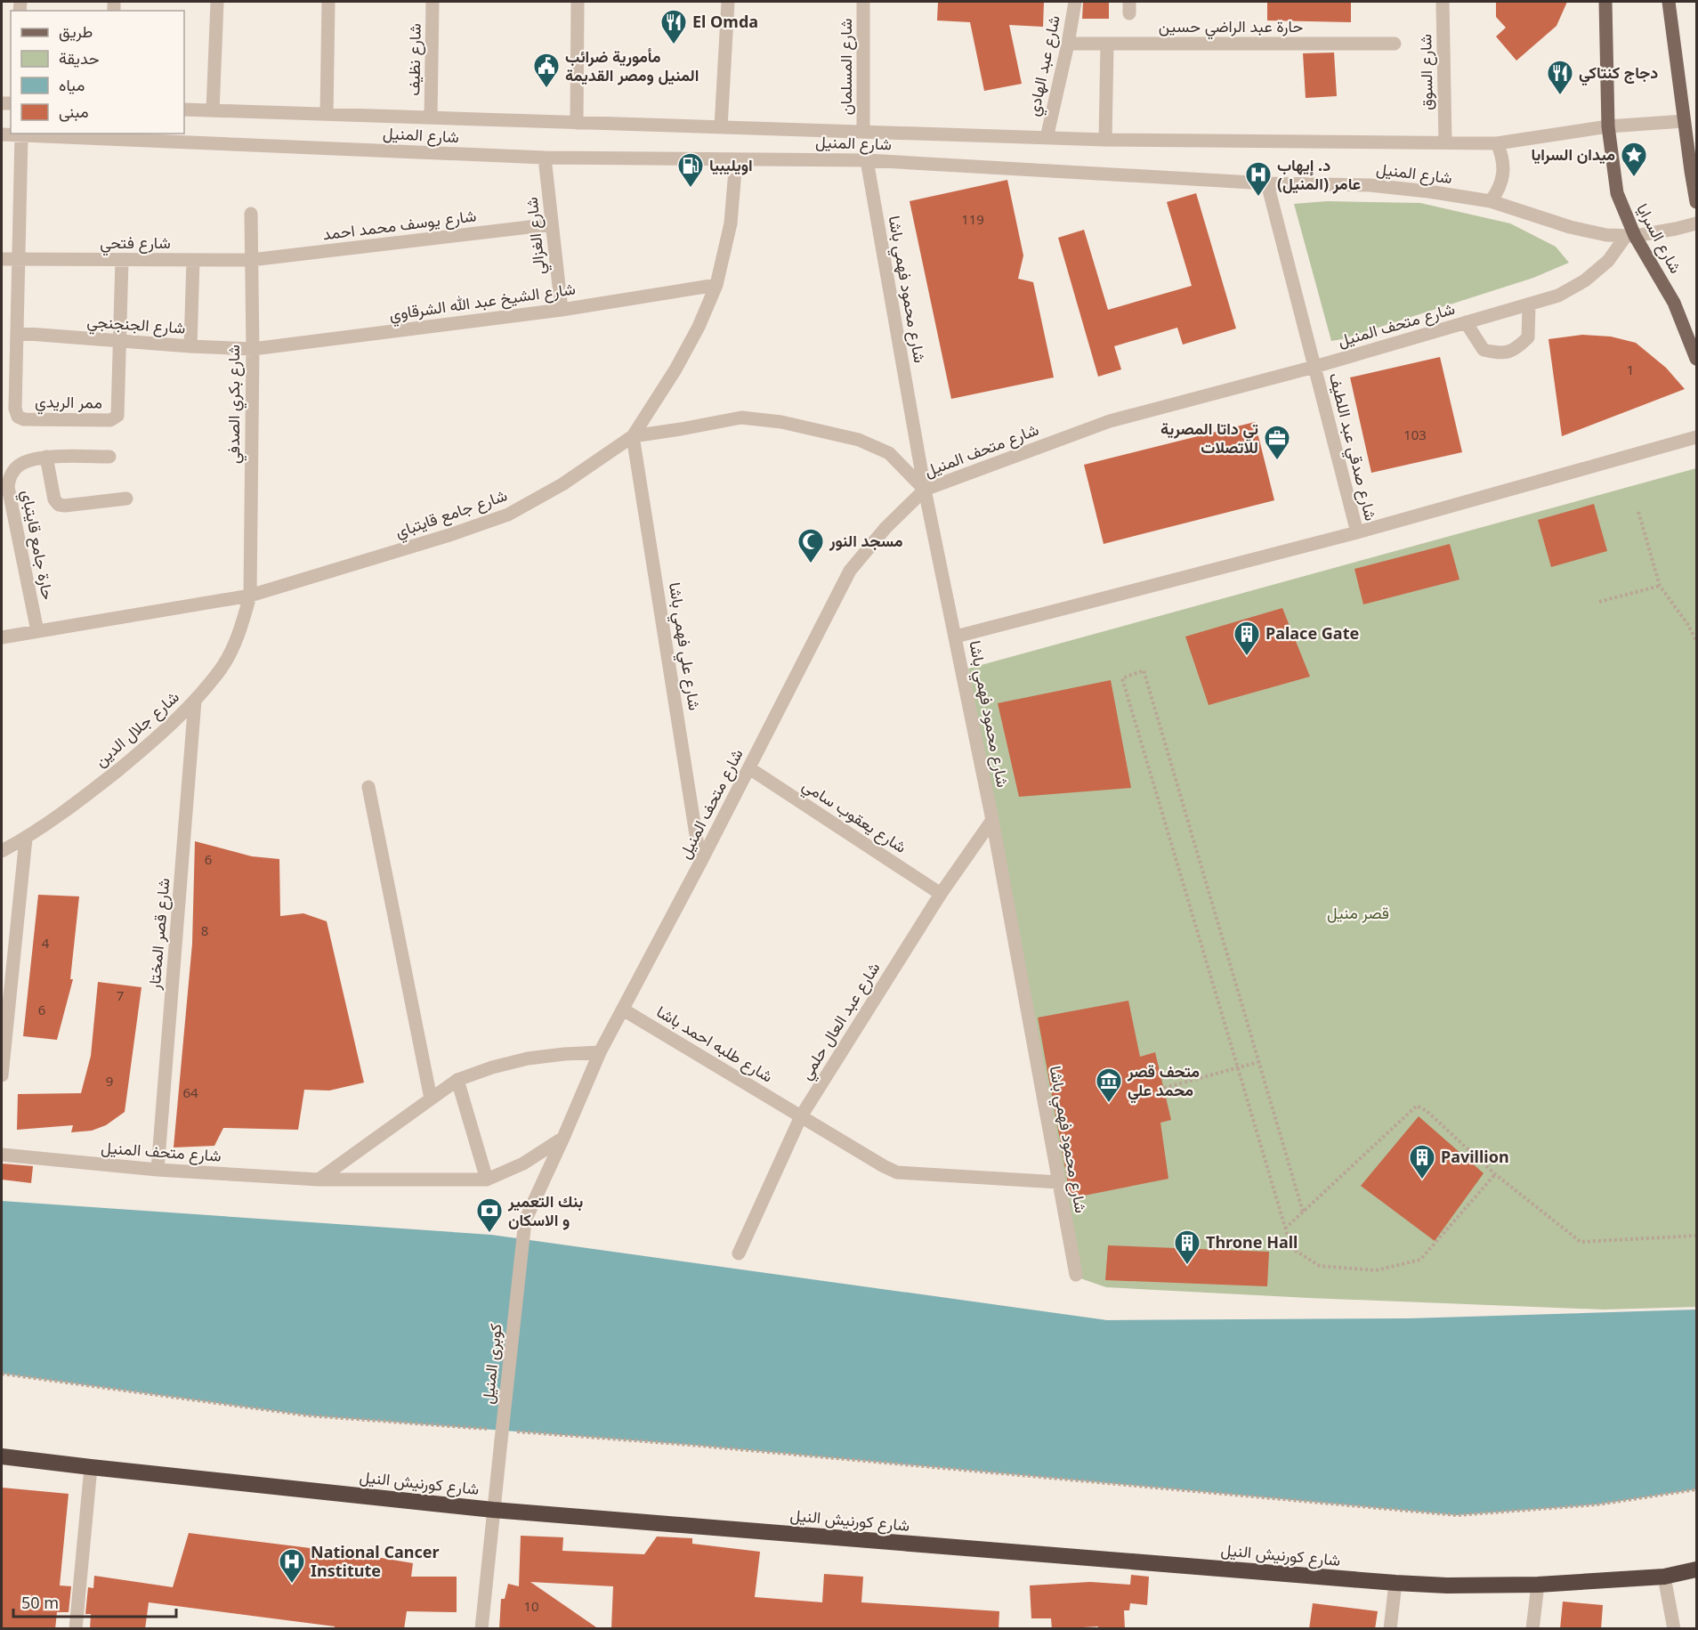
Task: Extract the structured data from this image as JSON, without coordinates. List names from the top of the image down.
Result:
{
  "streets": {
    "highway": ["شارع كورنيش النيل"],
    "main road": ["شارع السرايا"],
    "street": [
      "حارة عبد الراضي حسين",
      "شارع نظيف",
      "شارع عبد الهادي",
      "شارع المسلمان",
      "شارع السوق",
      "شارع المنيل",
      "شارع يوسف محمد احمد",
      "شارع الغزالي",
      "شارع فتحي",
      "شارع محمود فهمي باشا",
      "شارع الشيخ عبد الله الشرقاوي",
      "شارع الجنجنجي",
      "شارع متحف المنيل",
      "ممر الريدي",
      "شارع بكري الصدفي",
      "شارع صدقي عبد اللطيف",
      "شارع جامع قايتباي",
      "حارة جامع قايتباي",
      "شارع علي فهمي باشا",
      "شارع جلال الدين",
      "شارع يعقوب سامي",
      "شارع قصر المختار",
      "شارع عبد العال حلمي",
      "شارع طلبه احمد باشا",
      "كوبرى المنيل"
    ]
  },
  "crossings": [
    ["حارة عبد الراضي حسين", "شارع عبد الهادي"],
    ["شارع نظيف", "شارع المنيل"],
    ["شارع عبد الهادي", "شارع المنيل"],
    ["شارع المسلمان", "شارع المنيل"],
    ["شارع السوق", "شارع المنيل"],
    ["شارع المنيل", "شارع الغزالي"],
    ["شارع المنيل", "شارع السرايا"],
    ["شارع المنيل", "شارع محمود فهمي باشا"],
    ["شارع المنيل", "شارع متحف المنيل"],
    ["شارع المنيل", "ممر الريدي"],
    ["شارع المنيل", "شارع صدقي عبد اللطيف"],
    ["شارع المنيل", "شارع جامع قايتباي"],
    ["شارع يوسف محمد احمد", "شارع الغزالي"],
    ["شارع يوسف محمد احمد", "شارع فتحي"],
    ["شارع يوسف محمد احمد", "شارع بكري الصدفي"],
    ["شارع الغزالي", "شارع الشيخ عبد الله الشرقاوي"],
    ["شارع السرايا", "شارع متحف المنيل"],
    ["شارع فتحي", "ممر الريدي"],
    ["شارع فتحي", "شارع بكري الصدفي"],
    ["شارع محمود فهمي باشا", "شارع متحف المنيل"],
    ["شارع محمود فهمي باشا", "شارع عبد العال حلمي"],
    ["شارع محمود فهمي باشا", "شارع طلبه احمد باشا"],
    ["شارع الشيخ عبد الله الشرقاوي", "شارع الجنجنجي"],
    ["شارع الشيخ عبد الله الشرقاوي", "شارع بكري الصدفي"],
    ["شارع الشيخ عبد الله الشرقاوي", "شارع جامع قايتباي"],
    ["شارع الجنجنجي", "ممر الريدي"],
    ["شارع الجنجنجي", "شارع بكري الصدفي"],
    ["شارع متحف المنيل", "شارع صدقي عبد اللطيف"],
    ["شارع متحف المنيل", "شارع علي فهمي باشا"],
    ["شارع متحف المنيل", "شارع يعقوب سامي"],
    ["شارع متحف المنيل", "شارع قصر المختار"],
    ["شارع متحف المنيل", "شارع طلبه احمد باشا"],
    ["شارع متحف المنيل", "كوبرى المنيل"],
    ["شارع بكري الصدفي", "شارع جامع قايتباي"],
    ["شارع بكري الصدفي", "شارع جلال الدين"],
    ["شارع جامع قايتباي", "حارة جامع قايتباي"],
    ["شارع جامع قايتباي", "شارع علي فهمي باشا"],
    ["شارع جامع قايتباي", "شارع جلال الدين"],
    ["شارع جلال الدين", "شارع قصر المختار"],
    ["شارع يعقوب سامي", "شارع عبد العال حلمي"],
    ["شارع عبد العال حلمي", "شارع طلبه احمد باشا"],
    ["كوبرى المنيل", "شارع كورنيش النيل"]
  ],
  "parks": ["قصر منيل"],
  "places": {
    "restaurant": ["El Omda", "دجاج كنتاكي"],
    "public building": ["مأمورية ضرائب المنيل ومصر القديمة"],
    "place": ["ميدان السرايا"],
    "fuel station": ["اويليبيا"],
    "hospital": ["د. إيهاب عامر (المنيل)", "National Cancer Institute"],
    "office": ["تي داتا المصرية للاتصلات"],
    "mosque": ["مسجد النور"],
    "building": ["Palace Gate", "Pavillion", "Throne Hall"],
    "museum": ["متحف قصر محمد علي"],
    "bank": ["بنك التعمير و الاسكان"]
  },
  "house_numbers": [
    "119",
    "1",
    "103",
    "6",
    "8",
    "4",
    "7",
    "6",
    "9",
    "64",
    "10"
  ],
  "legend": [
    "طريق",
    "حديقة",
    "مياه",
    "مبنى"
  ],
  "scale_bar": "50 m"
}
